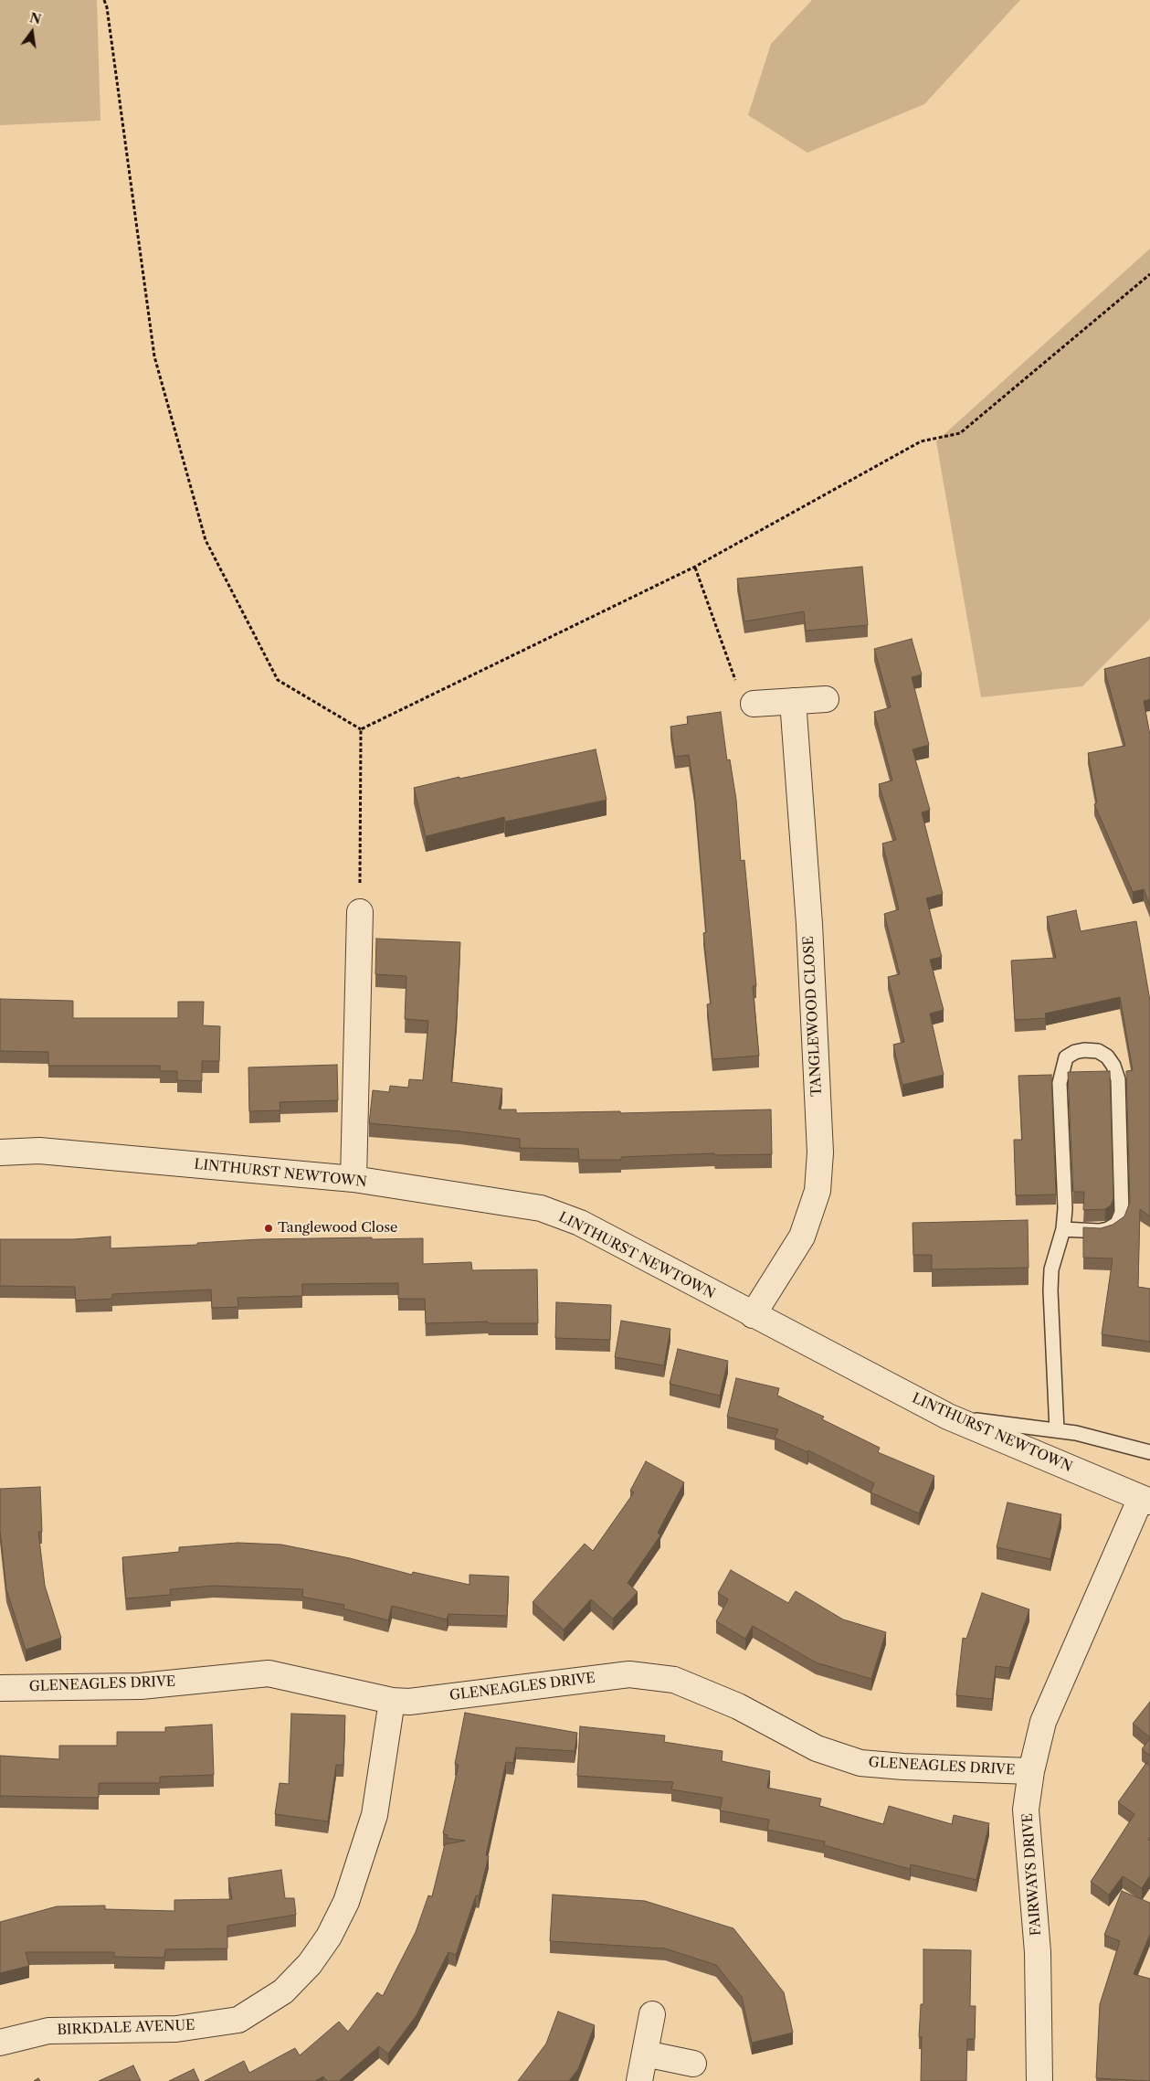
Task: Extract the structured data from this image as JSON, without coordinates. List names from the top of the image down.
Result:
{
  "streets": {
    "street": [
      "TANGLEWOOD CLOSE",
      "LINTHURST NEWTOWN",
      "GLENEAGLES DRIVE",
      "FAIRWAYS DRIVE",
      "BIRKDALE AVENUE"
    ]
  },
  "crossings": [
    ["TANGLEWOOD CLOSE", "LINTHURST NEWTOWN"],
    ["LINTHURST NEWTOWN", "FAIRWAYS DRIVE"],
    ["GLENEAGLES DRIVE", "FAIRWAYS DRIVE"],
    ["GLENEAGLES DRIVE", "BIRKDALE AVENUE"]
  ],
  "places": ["Tanglewood Close"],
  "north": "top"
}
